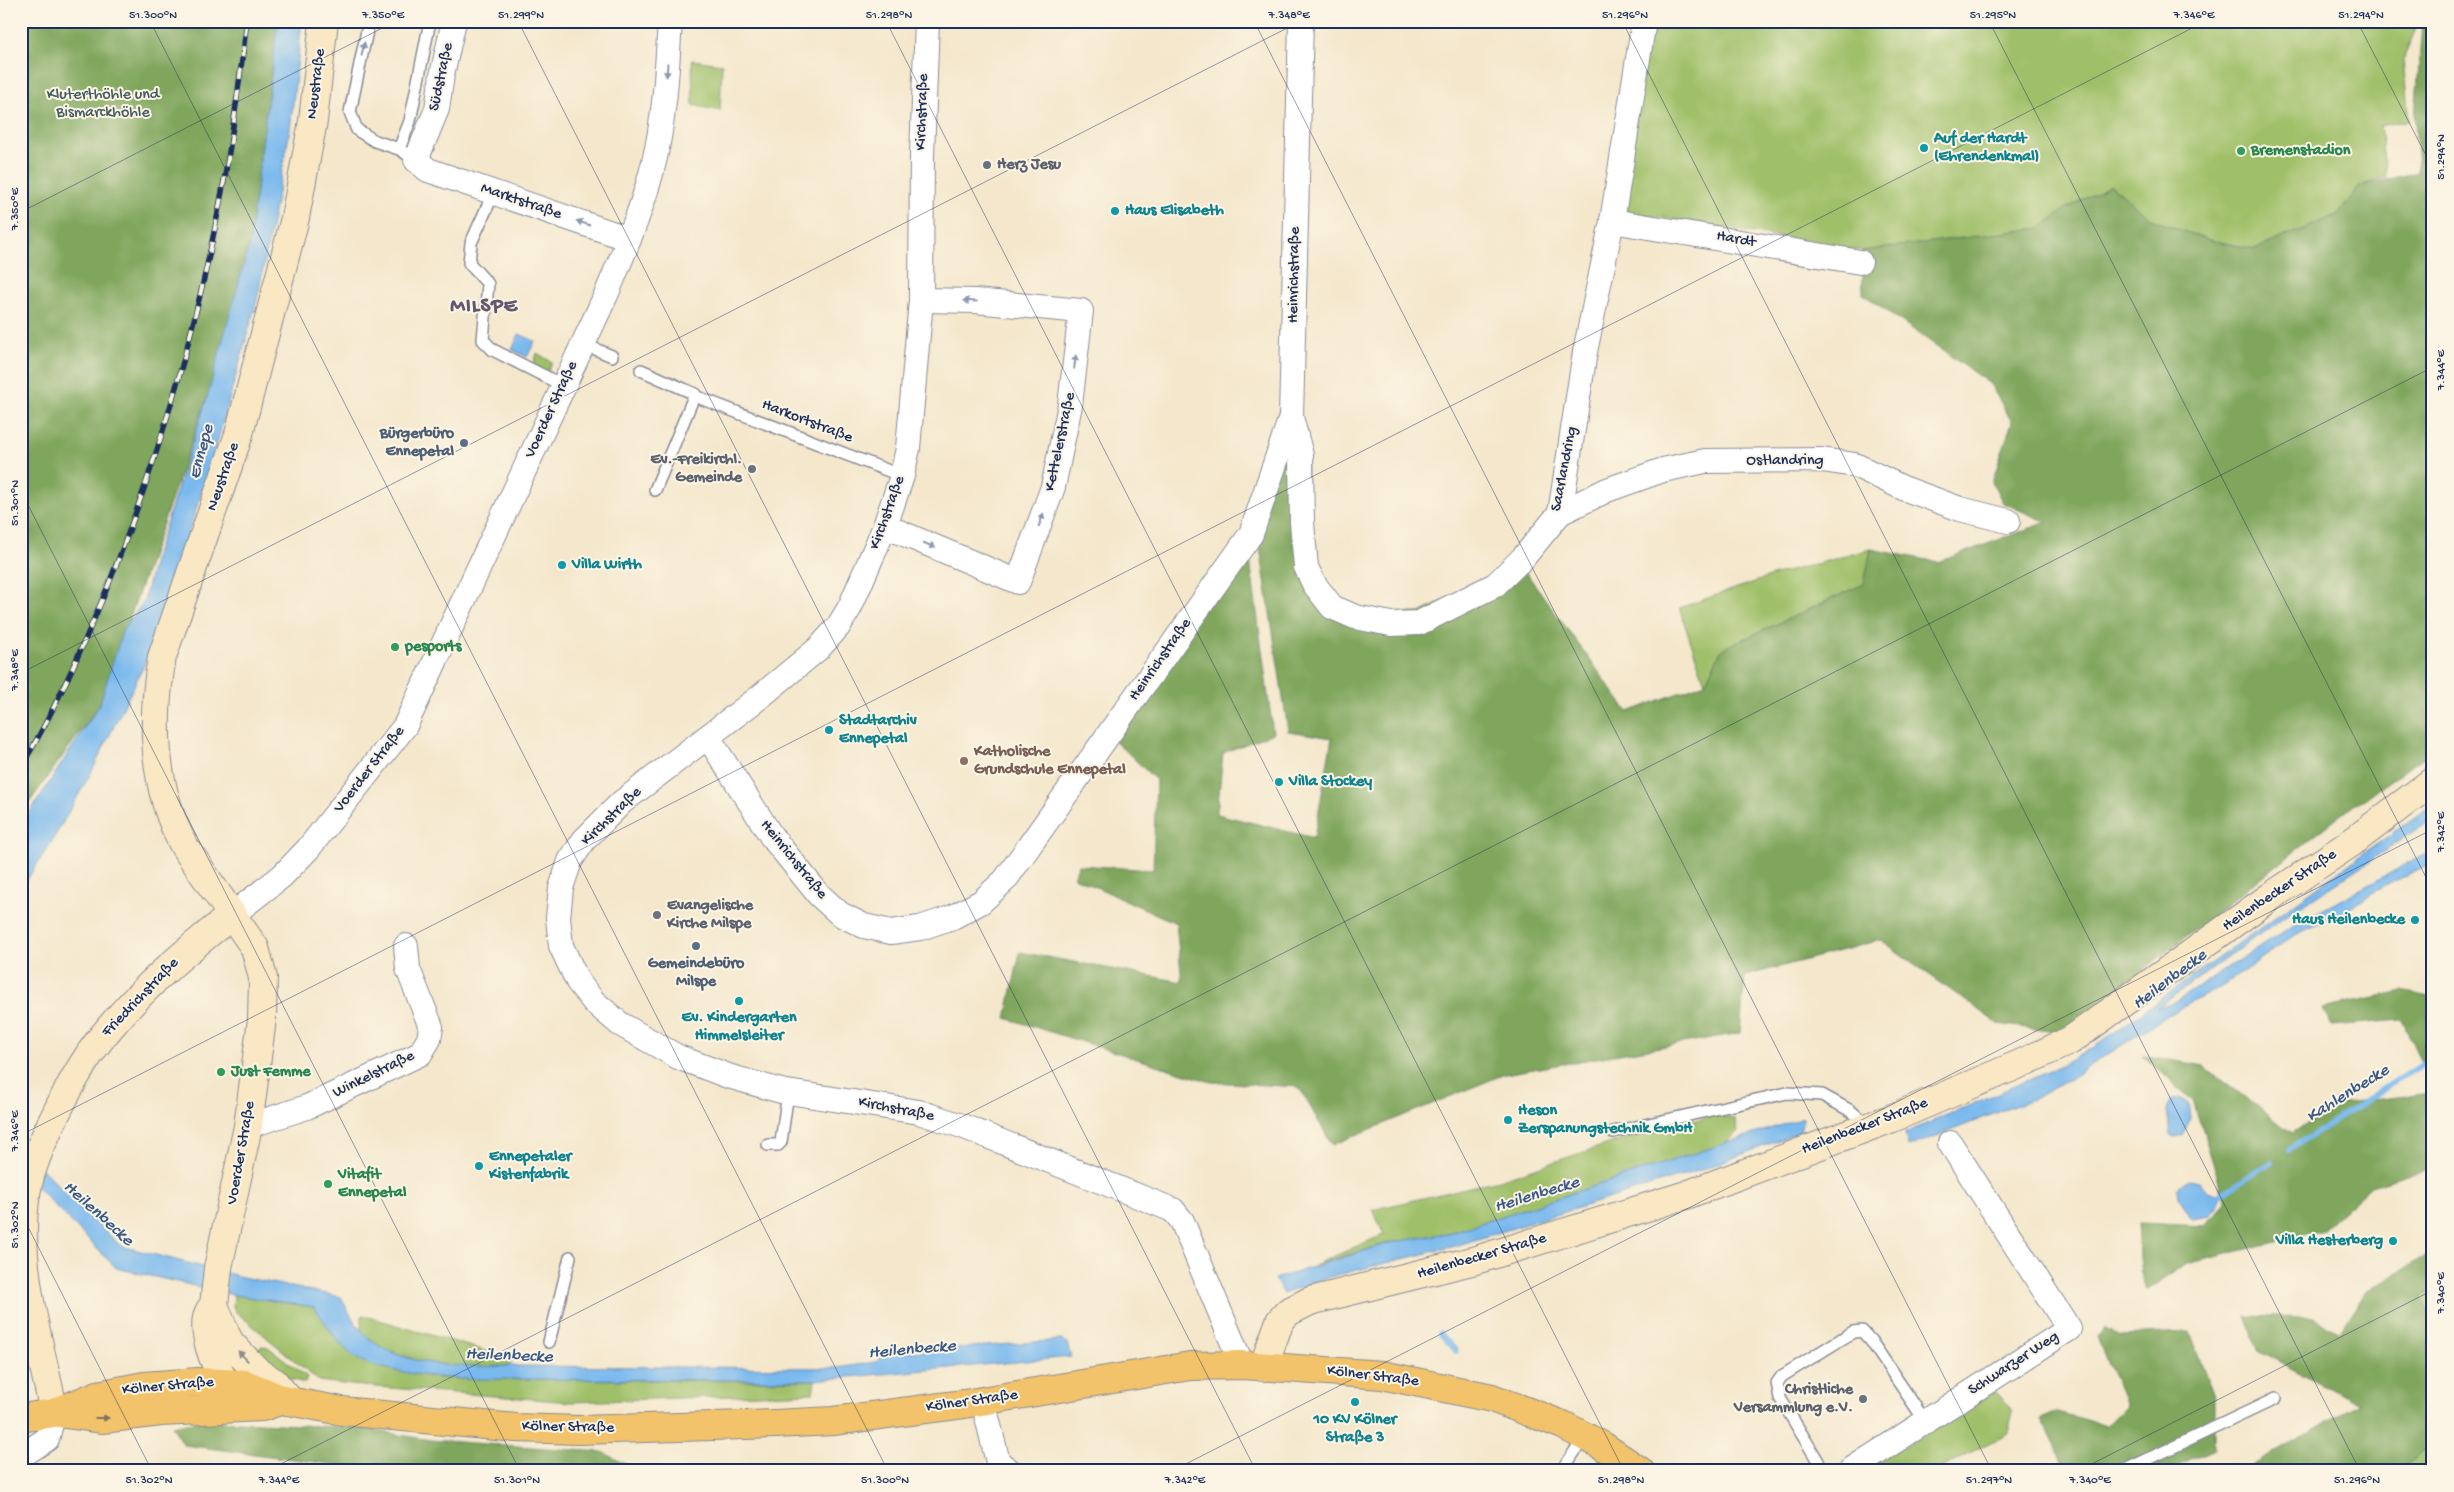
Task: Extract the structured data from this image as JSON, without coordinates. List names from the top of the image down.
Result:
{
  "streets": {
    "main road": [
      "Neustraße",
      "Voerder Straße",
      "Heilenbecker Straße",
      "Friedrichstraße",
      "Kölner Straße"
    ],
    "street": [
      "Südstraße",
      "Kirchstraße",
      "Marktstraße",
      "Hardt",
      "Heinrichstraße",
      "Kettelerstraße",
      "Ostlandring",
      "Saarlandring",
      "Winkelstraße",
      "Schwarzer Weg"
    ],
    "lane": ["Harkortstraße"]
  },
  "crossings": [
    ["Südstraße", "Marktstraße"],
    ["Neustraße", "Voerder Straße"],
    ["Neustraße", "Friedrichstraße"],
    ["Kirchstraße", "Heinrichstraße"],
    ["Kirchstraße", "Harkortstraße"],
    ["Kirchstraße", "Kettelerstraße"],
    ["Kirchstraße", "Heilenbecker Straße"],
    ["Kirchstraße", "Kölner Straße"],
    ["Marktstraße", "Voerder Straße"],
    ["Hardt", "Saarlandring"],
    ["Heinrichstraße", "Saarlandring"],
    ["Voerder Straße", "Friedrichstraße"],
    ["Voerder Straße", "Winkelstraße"],
    ["Voerder Straße", "Kölner Straße"],
    ["Ostlandring", "Saarlandring"],
    ["Heilenbecker Straße", "Kölner Straße"],
    ["Friedrichstraße", "Kölner Straße"]
  ],
  "one_way": ["Marktstraße"],
  "districts": ["MILSPE"],
  "water": ["Ennepe", "Heilenbecke", "Kahlenbecke"],
  "parks": ["Kluterthöhle und Bismarckhöhle"],
  "places": [
    "Auf der Hardt (Ehrendenkmal)",
    "Bremenstadion",
    "Herz Jesu",
    "Haus Elisabeth",
    "Bürgerbüro Ennepetal",
    "Ev.-Freikirchl. Gemeinde",
    "Villa Wirth",
    "pesports",
    "Stadtarchiv Ennepetal",
    "Katholische Grundschule Ennepetal",
    "Villa Stockey",
    "Evangelische Kirche Milspe",
    "Haus Heilenbecke",
    "Gemeindebüro Milspe",
    "Ev. Kindergarten Himmelsleiter",
    "Just Femme",
    "Heson Zerspanungstechnik GmbH",
    "Ennepetaler Kistenfabrik",
    "Vitafit Ennepetal",
    "Villa Hesterberg",
    "Christliche Versammlung e.V.",
    "10 KV Kölner Straße 3"
  ],
  "coordinates": [
    "51.300°N",
    "7.350°E",
    "51.299°N",
    "51.298°N",
    "7.348°E",
    "51.296°N",
    "51.295°N",
    "7.346°E",
    "51.294°N",
    "7.344°E",
    "51.301°N",
    "7.342°E",
    "51.302°N",
    "7.340°E",
    "51.297°N"
  ]
}
